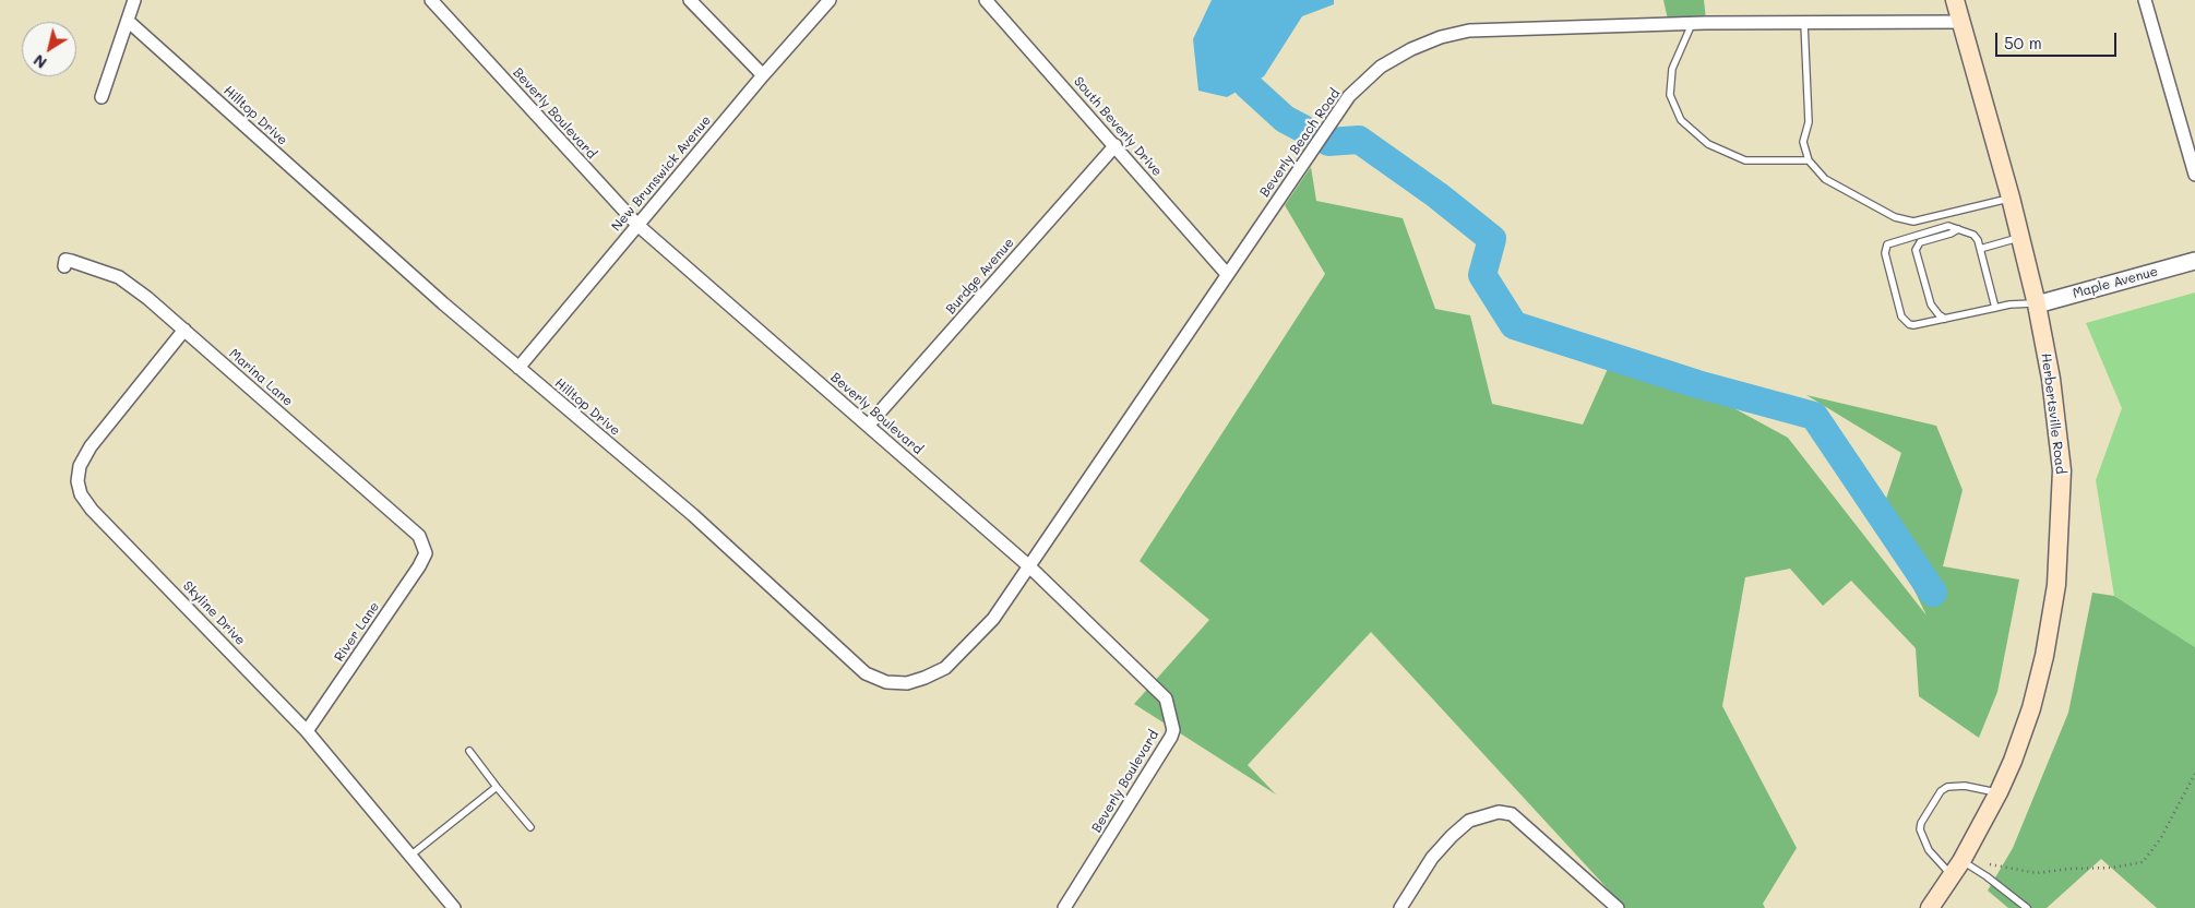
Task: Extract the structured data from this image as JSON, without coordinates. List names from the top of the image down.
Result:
{
  "streets": {
    "main road": ["Herbertsville Road"],
    "street": [
      "Beverly Boulevard",
      "Hilltop Drive",
      "South Beverly Drive",
      "Beverly Beach Road",
      "New Brunswick Avenue",
      "Burdge Avenue",
      "Maple Avenue",
      "Marina Lane",
      "Skyline Drive",
      "River Lane"
    ]
  },
  "crossings": [
    ["Beverly Boulevard", "Hilltop Drive"],
    ["Beverly Boulevard", "Beverly Beach Road"],
    ["Beverly Boulevard", "New Brunswick Avenue"],
    ["Beverly Boulevard", "Burdge Avenue"],
    ["Hilltop Drive", "Beverly Beach Road"],
    ["Hilltop Drive", "New Brunswick Avenue"],
    ["South Beverly Drive", "Beverly Beach Road"],
    ["South Beverly Drive", "Burdge Avenue"],
    ["Beverly Beach Road", "Herbertsville Road"],
    ["Maple Avenue", "Herbertsville Road"],
    ["Marina Lane", "Skyline Drive"],
    ["Marina Lane", "River Lane"],
    ["Skyline Drive", "River Lane"]
  ],
  "scale_bar": "50 m",
  "north": "bottom left"
}
